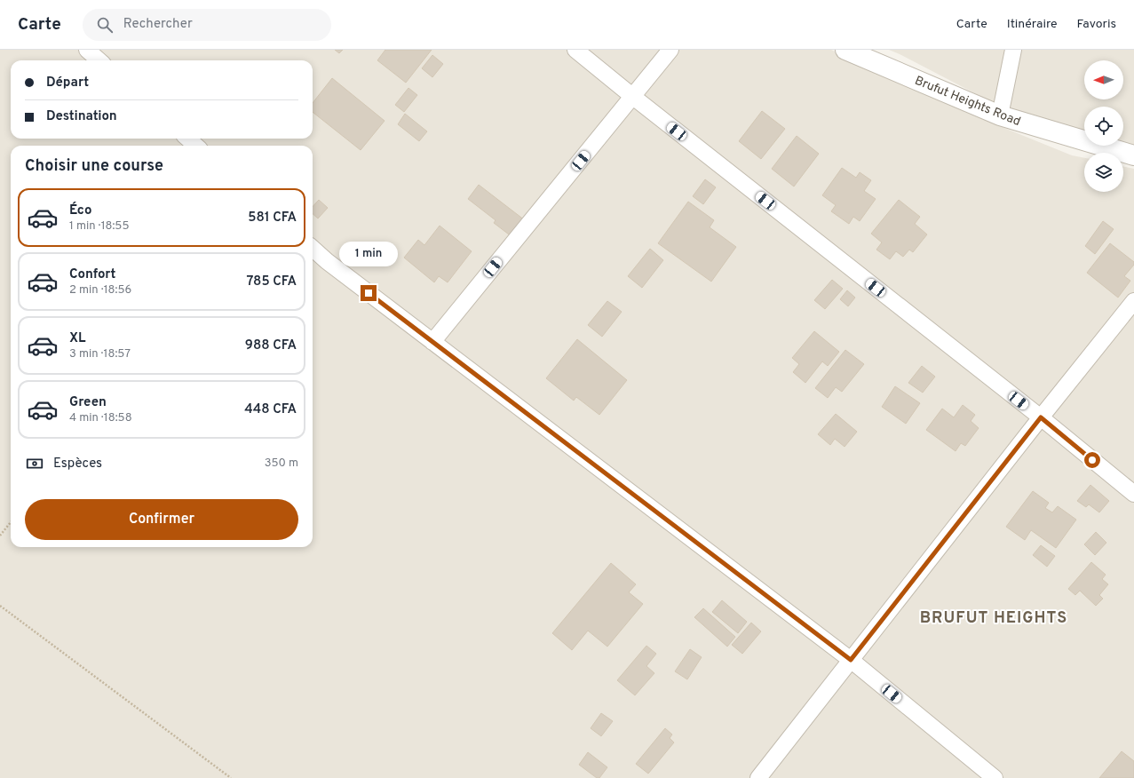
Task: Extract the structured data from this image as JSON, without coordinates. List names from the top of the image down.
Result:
{
  "streets": {
    "street": ["Brufut Heights Road"]
  },
  "districts": ["BRUFUT HEIGHTS"],
  "north": "left",
  "page": {
    "header": "Carte",
    "search": "Rechercher",
    "nav": ["Carte", "Itinéraire", "Favoris"],
    "banner": ["Départ", "Destination"],
    "heading": "Choisir une course",
    "list": [
      {
        "name": "Éco",
        "note": "1 min · 18:55",
        "value": "581 CFA"
      },
      {
        "name": "Confort",
        "note": "2 min · 18:56",
        "value": "785 CFA"
      },
      {
        "name": "XL",
        "note": "3 min · 18:57",
        "value": "988 CFA"
      },
      {
        "name": "Green",
        "note": "4 min · 18:58",
        "value": "448 CFA"
      }
    ],
    "bubble": "1 min",
    "pay": ["Espèces", "350 m"],
    "buttons": "Confirmer"
  }
}
